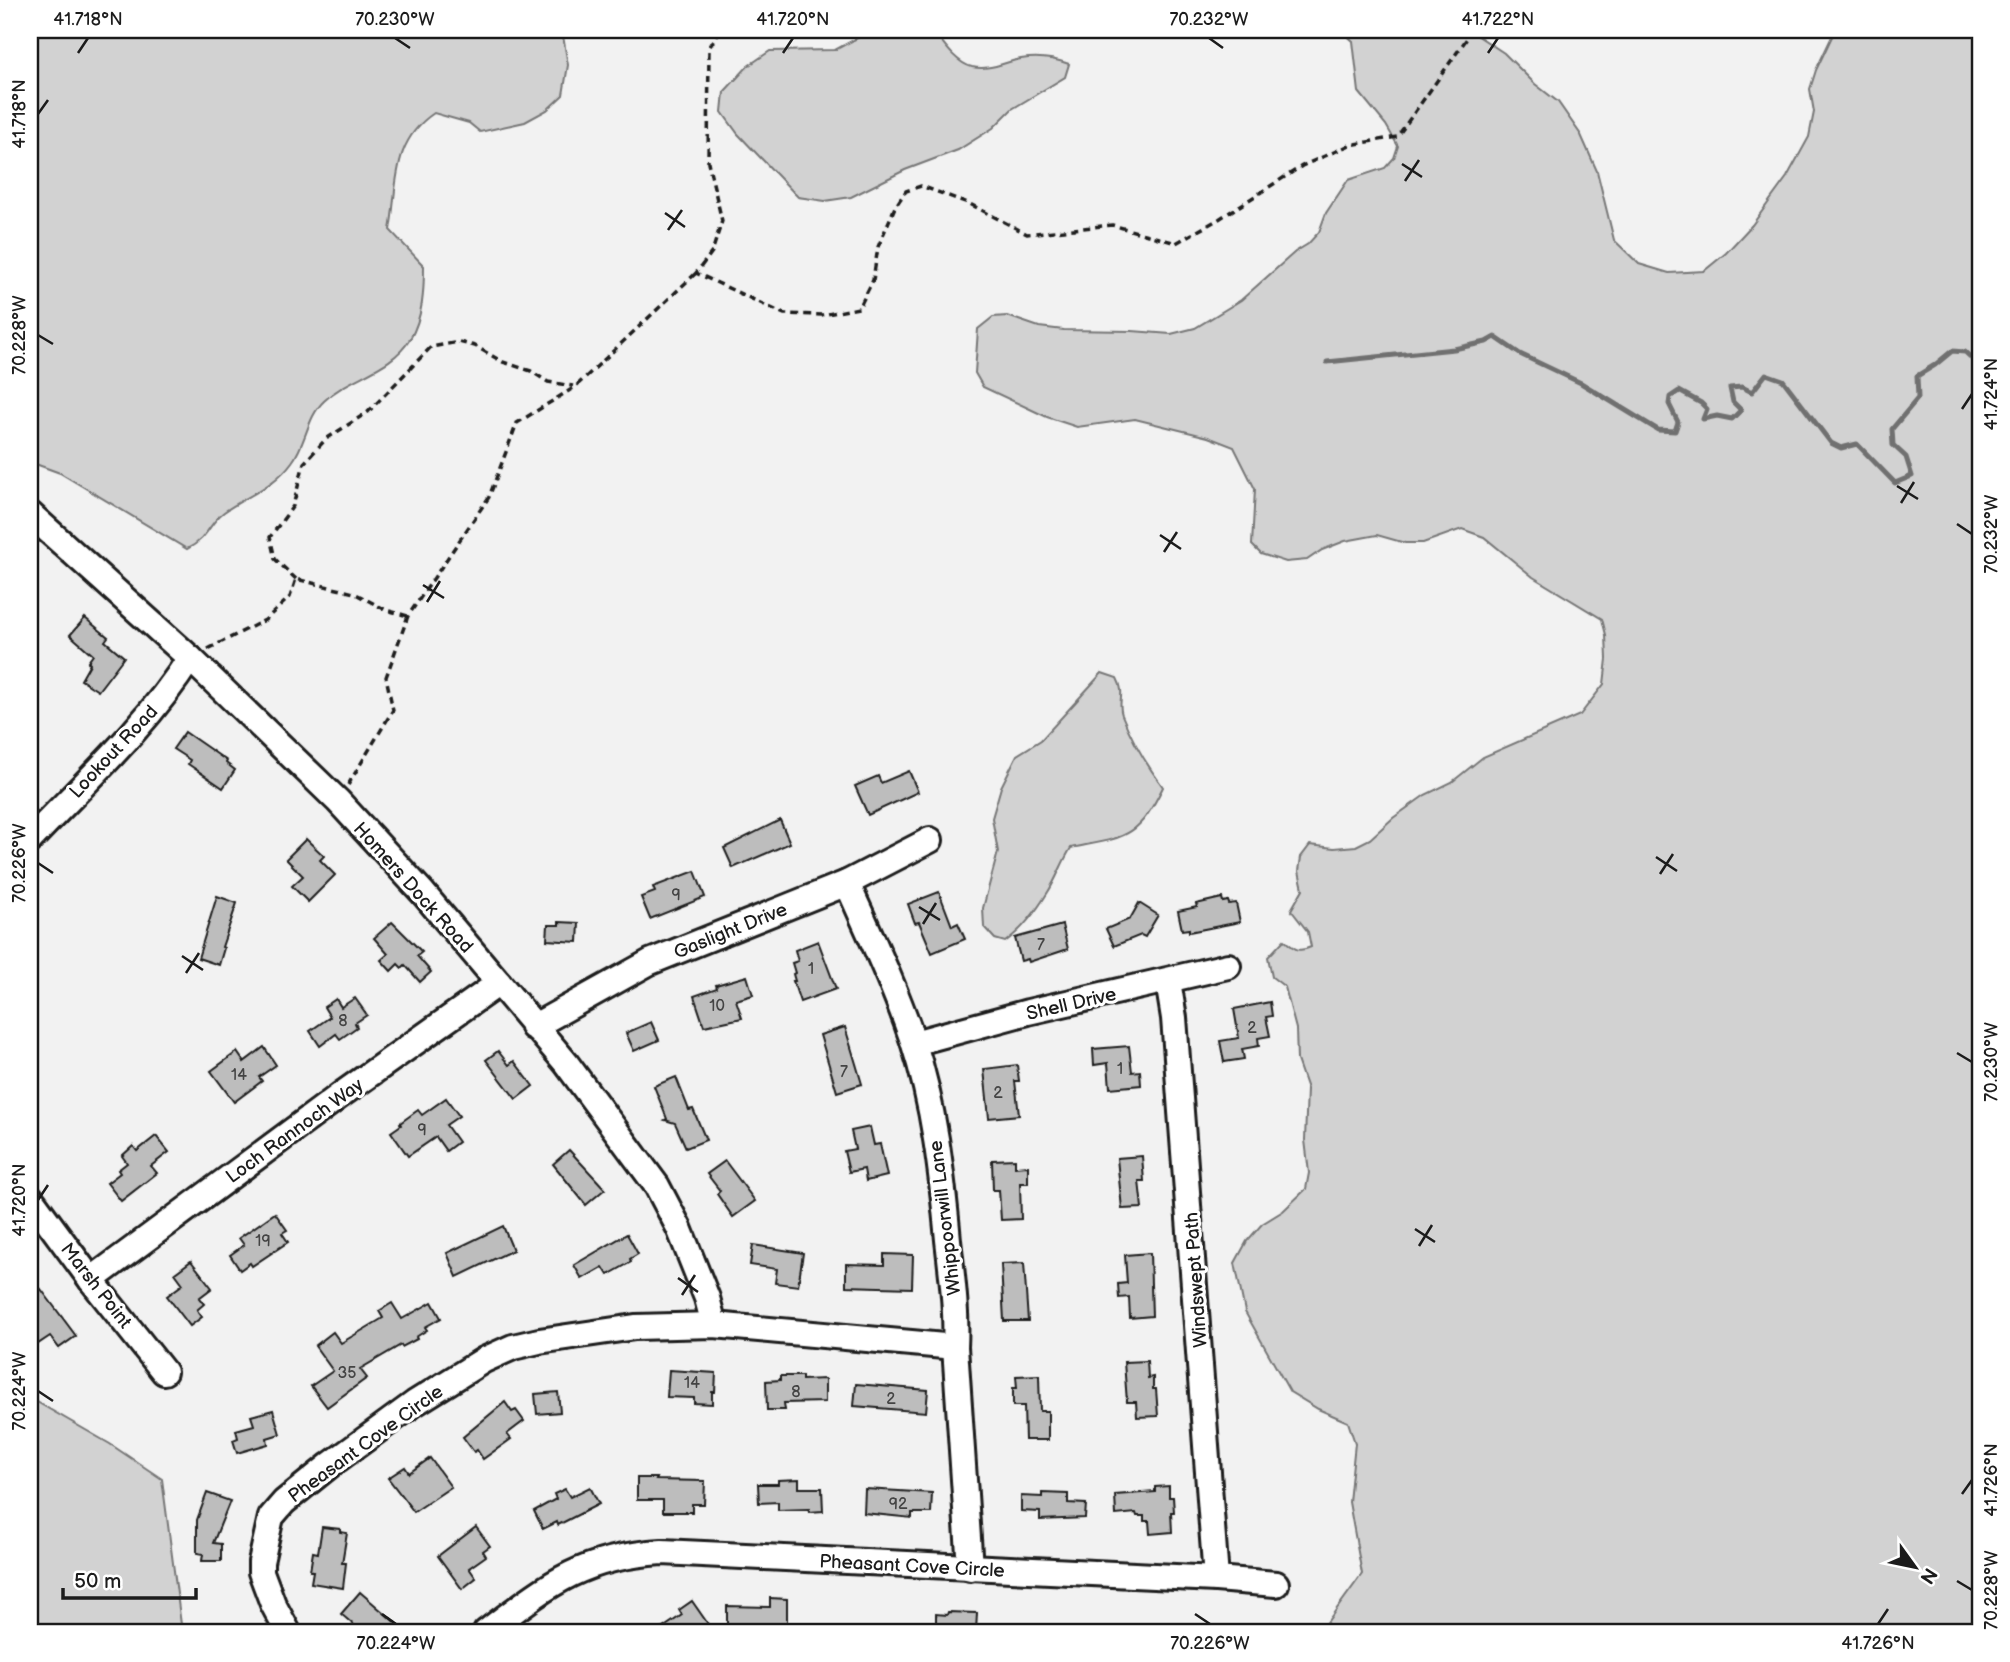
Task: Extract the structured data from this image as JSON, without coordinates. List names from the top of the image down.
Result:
{
  "streets": {
    "street": [
      "Lookout Road",
      "Homers Dock Road",
      "Gaslight Drive",
      "Shell Drive",
      "Loch Rannoch Way",
      "Whippoorwill Lane",
      "Windswept Path",
      "Marsh Point",
      "Pheasant Cove Circle"
    ]
  },
  "crossings": [
    ["Lookout Road", "Homers Dock Road"],
    ["Homers Dock Road", "Gaslight Drive"],
    ["Homers Dock Road", "Loch Rannoch Way"],
    ["Homers Dock Road", "Pheasant Cove Circle"],
    ["Gaslight Drive", "Whippoorwill Lane"],
    ["Shell Drive", "Whippoorwill Lane"],
    ["Shell Drive", "Windswept Path"],
    ["Loch Rannoch Way", "Marsh Point"],
    ["Whippoorwill Lane", "Pheasant Cove Circle"],
    ["Windswept Path", "Pheasant Cove Circle"]
  ],
  "house_numbers": [
    "9",
    "7",
    "1",
    "10",
    "8",
    "2",
    "1",
    "7",
    "14",
    "2",
    "9",
    "19",
    "35",
    "14",
    "8",
    "2",
    "92"
  ],
  "scale_bar": "50 m",
  "north": "bottom right",
  "coordinates": [
    "41.718°N",
    "70.230°W",
    "41.720°N",
    "70.232°W",
    "41.722°N",
    "70.228°W",
    "41.724°N",
    "70.226°W",
    "70.224°W",
    "41.726°N"
  ]
}
